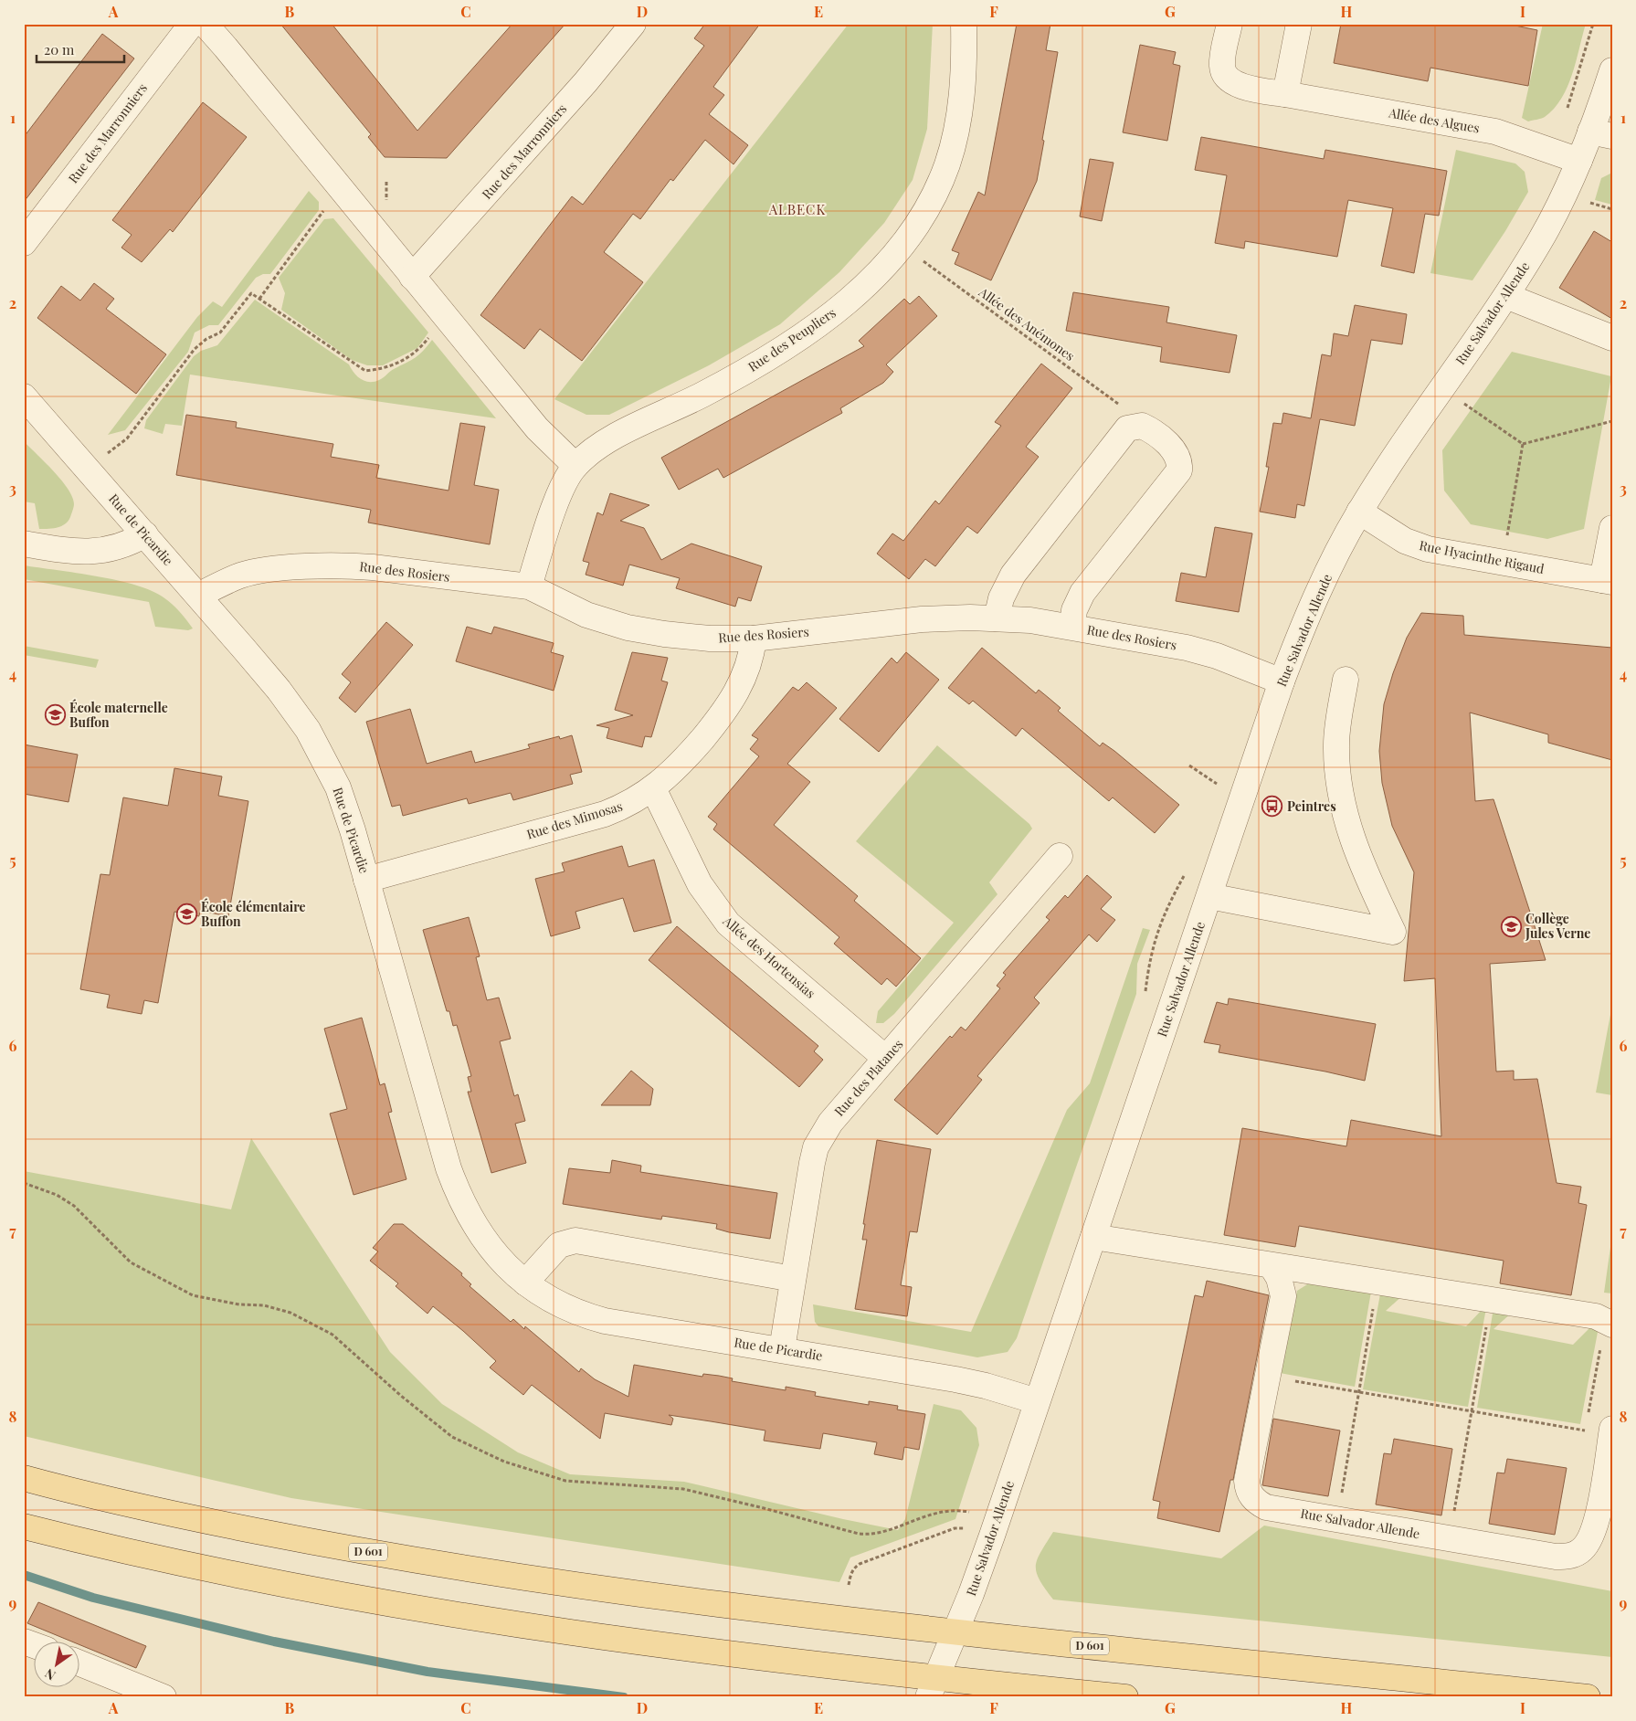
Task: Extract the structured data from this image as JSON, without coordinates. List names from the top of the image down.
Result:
{
  "streets": {
    "main road": ["D 601"],
    "street": [
      "Allée des Algues",
      "Rue des Marronniers",
      "Rue Salvador Allende",
      "Rue des Peupliers",
      "Rue de Picardie",
      "Rue Hyacinthe Rigaud",
      "Rue des Rosiers",
      "Rue des Mimosas",
      "Allée des Hortensias",
      "Rue des Platanes"
    ],
    "path": ["Allée des Anémones"]
  },
  "crossings": [
    ["Allée des Algues", "Rue Salvador Allende"],
    ["Rue Salvador Allende", "Rue de Picardie"],
    ["Rue Salvador Allende", "Rue Hyacinthe Rigaud"],
    ["Rue Salvador Allende", "Rue des Rosiers"],
    ["Rue Salvador Allende", "D 601"],
    ["Allée des Anémones", "Rue des Peupliers"],
    ["Rue des Peupliers", "Rue des Rosiers"],
    ["Rue de Picardie", "Rue des Rosiers"],
    ["Rue de Picardie", "Rue des Mimosas"],
    ["Rue de Picardie", "Rue des Platanes"],
    ["Rue des Rosiers", "Rue des Mimosas"],
    ["Rue des Mimosas", "Allée des Hortensias"],
    ["Allée des Hortensias", "Rue des Platanes"]
  ],
  "districts": ["ALBECK"],
  "places": {
    "school or university": ["École maternelle Buffon", "École élémentaire Buffon", "Collège Jules Verne"],
    "bus stop": ["Peintres"]
  },
  "scale_bar": "20 m",
  "north": "bottom left",
  "grid": {
    "columns": [
      "A",
      "B",
      "C",
      "D",
      "E",
      "F",
      "G",
      "H",
      "I"
    ],
    "rows": [
      "1",
      "2",
      "3",
      "4",
      "5",
      "6",
      "7",
      "8",
      "9"
    ]
  }
}
